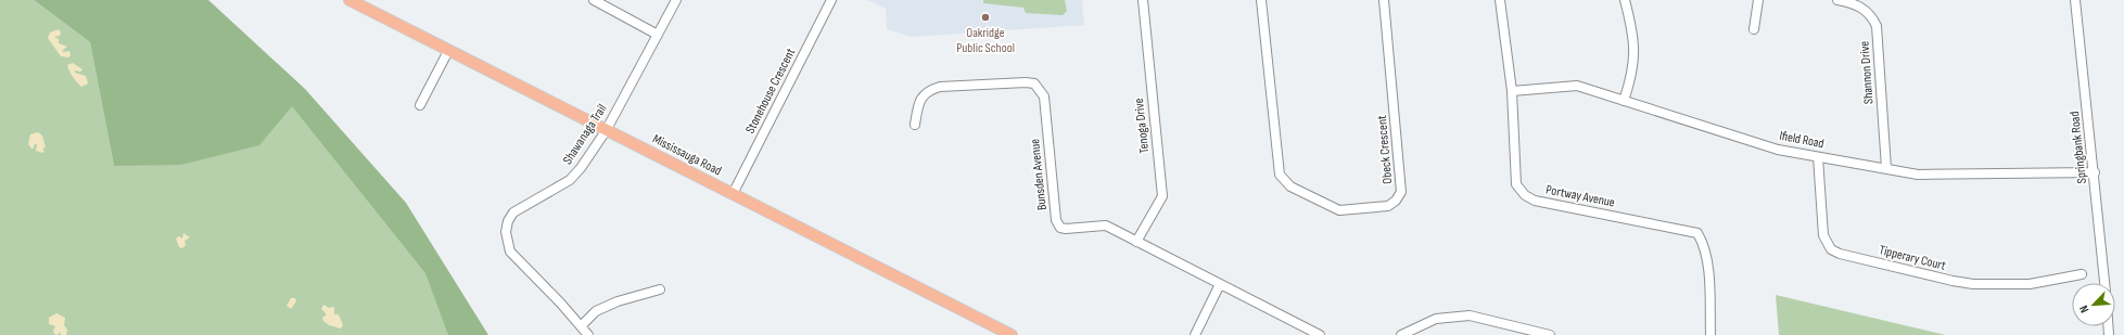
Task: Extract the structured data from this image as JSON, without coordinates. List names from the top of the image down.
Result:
{
  "streets": {
    "main road": ["Mississauga Road"],
    "street": [
      "Shannon Drive",
      "Stonehouse Crescent",
      "Tenoga Drive",
      "Shawanaga Trail",
      "Ifield Road",
      "Springbank Road",
      "Obeck Crescent",
      "Bunsden Avenue",
      "Portway Avenue",
      "Tipperary Court"
    ]
  },
  "crossings": [
    ["Shannon Drive", "Ifield Road"],
    ["Stonehouse Crescent", "Mississauga Road"],
    ["Tenoga Drive", "Bunsden Avenue"],
    ["Shawanaga Trail", "Mississauga Road"],
    ["Ifield Road", "Springbank Road"],
    ["Ifield Road", "Portway Avenue"],
    ["Ifield Road", "Tipperary Court"]
  ],
  "places": ["Oakridge Public School"],
  "north": "bottom left"
}
